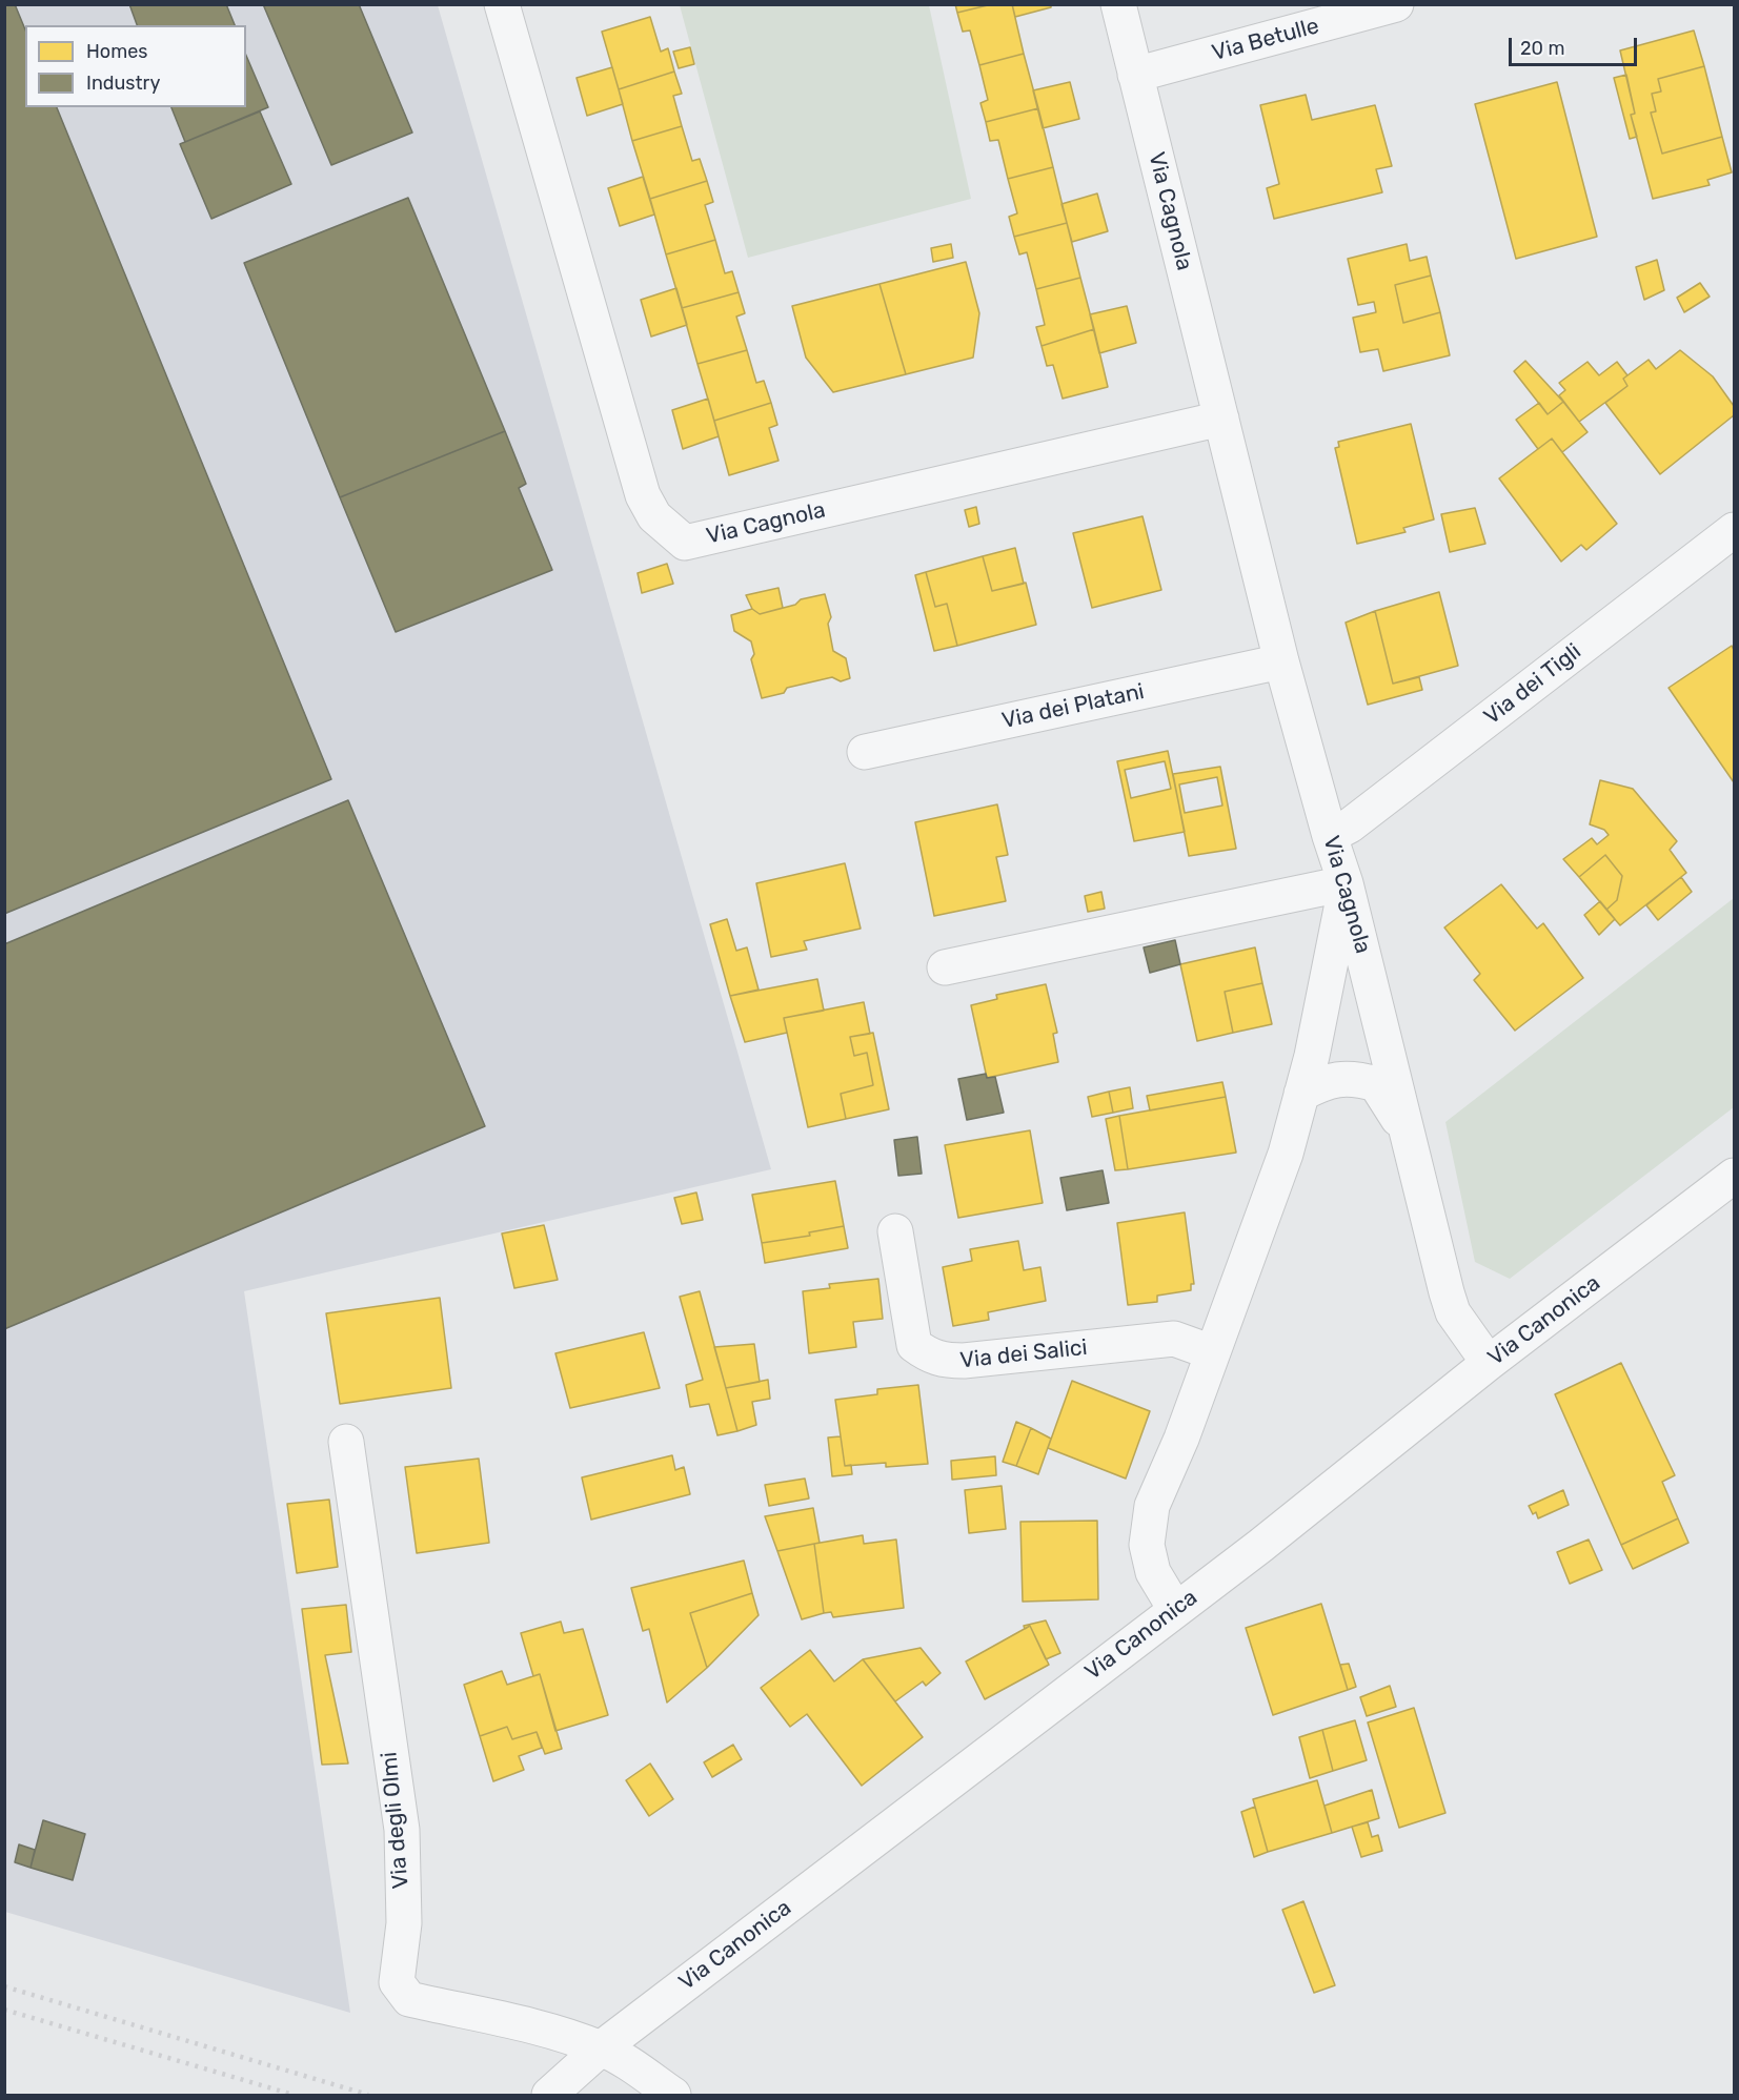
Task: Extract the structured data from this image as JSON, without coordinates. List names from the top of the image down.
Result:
{
  "streets": {
    "street": [
      "Via Betulle",
      "Via Cagnola",
      "Via dei Tigli",
      "Via dei Platani",
      "Via Canonica",
      "Via dei Salici",
      "Via degli Olmi"
    ]
  },
  "crossings": [
    ["Via Betulle", "Via Cagnola"],
    ["Via Cagnola", "Via dei Tigli"],
    ["Via Cagnola", "Via dei Platani"],
    ["Via Cagnola", "Via Canonica"],
    ["Via Canonica", "Via degli Olmi"]
  ],
  "legend": ["Homes", "Industry"],
  "scale_bar": "20 m"
}
